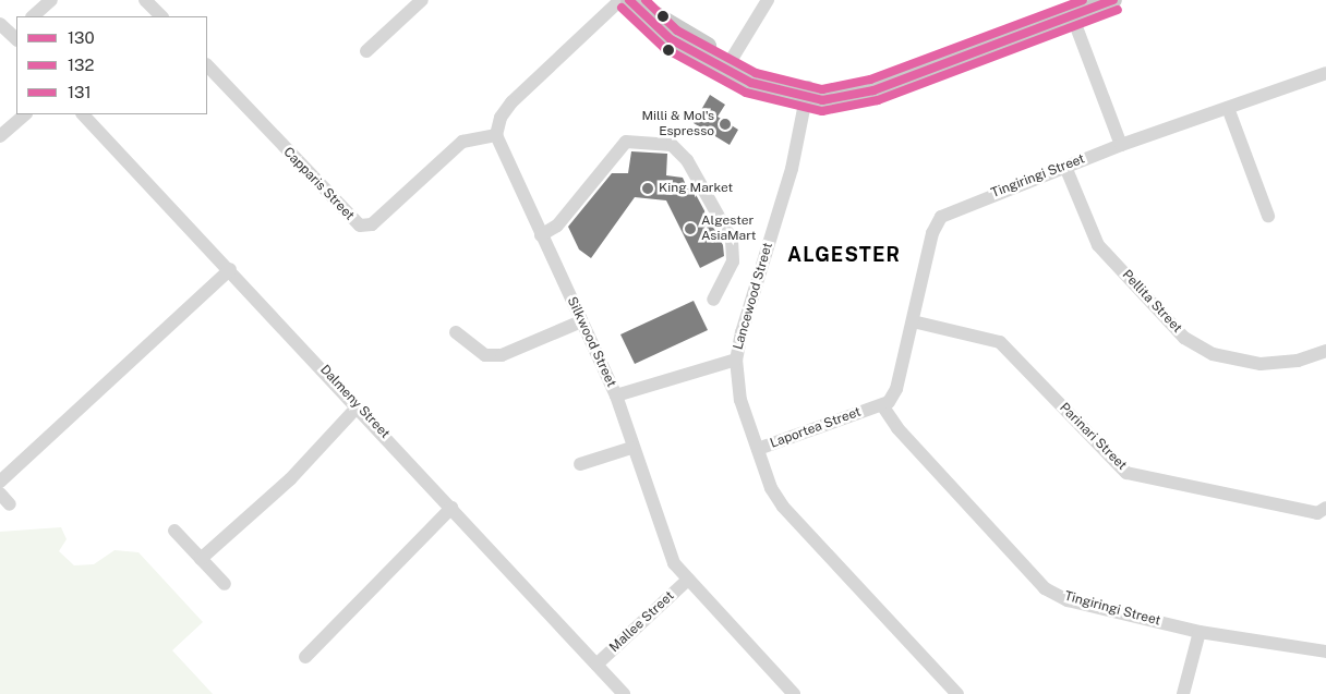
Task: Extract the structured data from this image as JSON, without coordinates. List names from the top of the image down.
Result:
{
  "streets": {
    "street": [
      "Tingiringi Street",
      "Capparis Street",
      "Lancewood Street",
      "Pellita Street",
      "Silkwood Street",
      "Dalmeny Street",
      "Laportea Street",
      "Parinari Street",
      "Mallee Street"
    ]
  },
  "crossings": [
    ["Tingiringi Street", "Pellita Street"],
    ["Tingiringi Street", "Laportea Street"],
    ["Tingiringi Street", "Parinari Street"],
    ["Capparis Street", "Silkwood Street"],
    ["Lancewood Street", "Laportea Street"],
    ["Silkwood Street", "Mallee Street"],
    ["Dalmeny Street", "Mallee Street"]
  ],
  "districts": ["ALGESTER"],
  "places": ["Milli & Mol's Espresso", "King Market", "Algester AsiaMart"],
  "lines": ["transit line 130", "transit line 131", "transit line 132"],
  "legend": ["130", "132", "131"]
}
